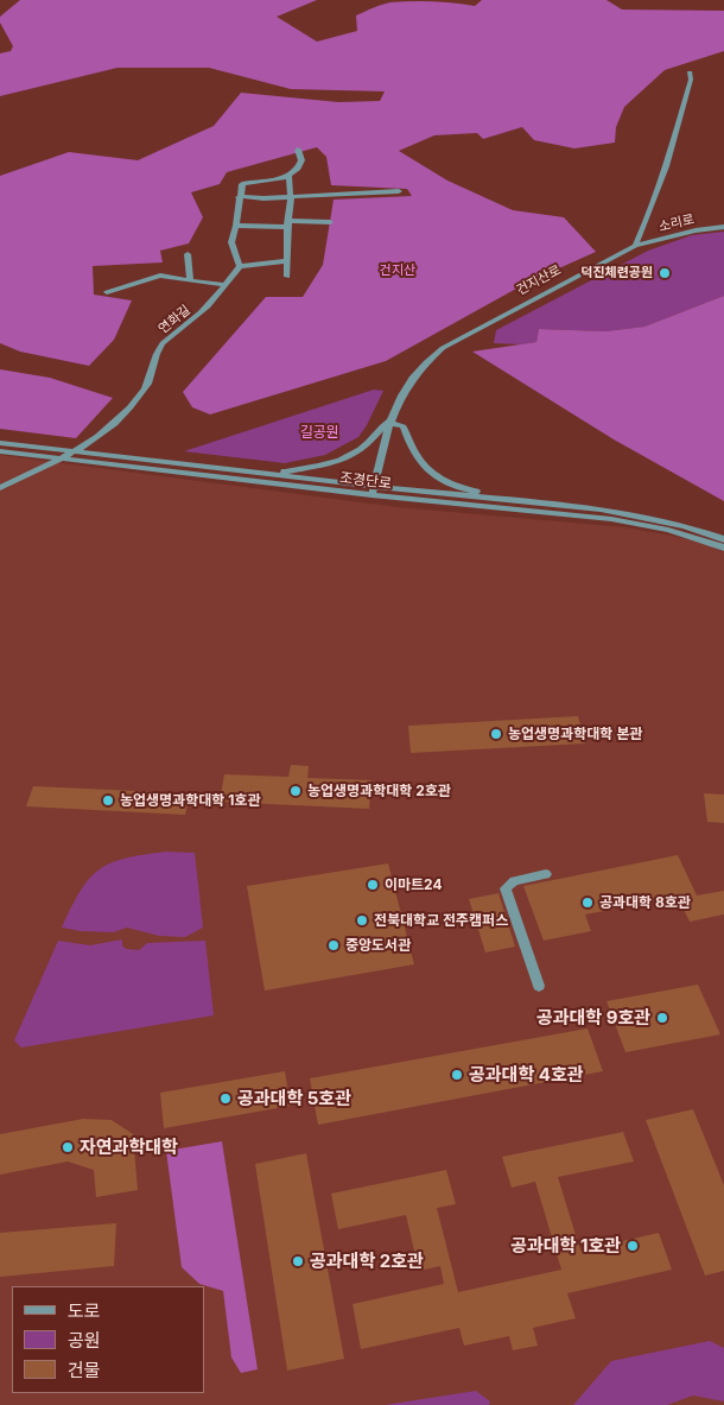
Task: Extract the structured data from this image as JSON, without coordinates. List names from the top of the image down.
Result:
{
  "streets": {
    "street": [
      "소리로",
      "건지산로",
      "연화길",
      "조경단로"
    ]
  },
  "crossings": [
    ["소리로", "건지산로"],
    ["건지산로", "조경단로"],
    ["연화길", "조경단로"]
  ],
  "parks": ["건지산", "길공원"],
  "places": [
    "덕진체련공원",
    "농업생명과학대학 본관",
    "농업생명과학대학 2호관",
    "농업생명과학대학 1호관",
    "이마트24",
    "공과대학 8호관",
    "전북대학교 전주캠퍼스",
    "중앙도서관",
    "공과대학 9호관",
    "공과대학 4호관",
    "공과대학 5호관",
    "자연과학대학",
    "공과대학 1호관",
    "공과대학 2호관"
  ],
  "legend": ["도로", "공원", "건물"]
}
